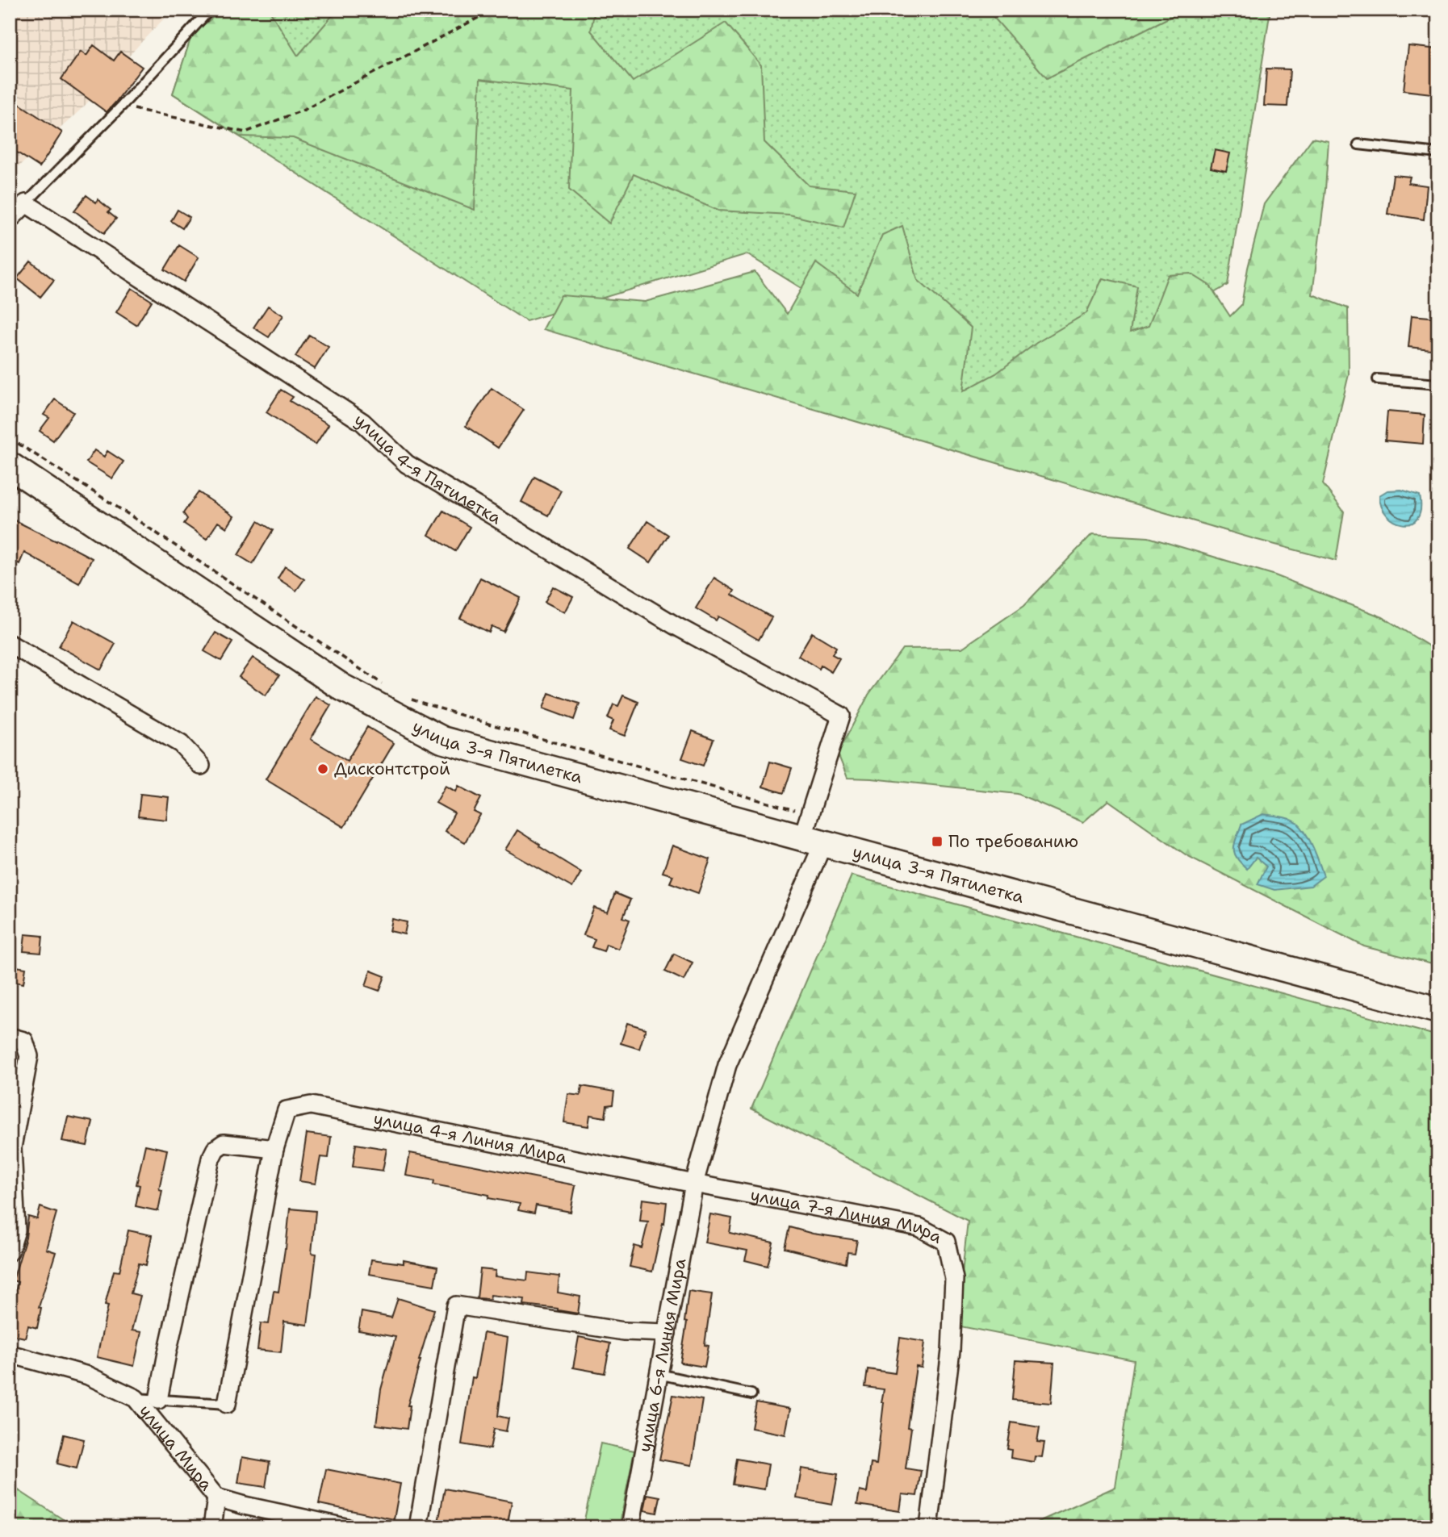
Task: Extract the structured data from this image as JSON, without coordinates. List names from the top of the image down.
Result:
{
  "streets": {
    "main road": ["улица 3-я Пятилетка"],
    "street": [
      "улица 4-я Пятилетка",
      "улица 4-я Линия Мира",
      "улица 7-я Линия Мира",
      "улица 6-я Линия Мира",
      "улица Мира"
    ]
  },
  "crossings": [
    ["улица 4-я Пятилетка", "улица 6-я Линия Мира"],
    ["улица 3-я Пятилетка", "улица 6-я Линия Мира"],
    ["улица 4-я Линия Мира", "улица 7-я Линия Мира"],
    ["улица 4-я Линия Мира", "улица 6-я Линия Мира"],
    ["улица 7-я Линия Мира", "улица 6-я Линия Мира"]
  ],
  "places": {
    "other": ["Дисконтстрой"],
    "transit": ["По требованию"]
  }
}
